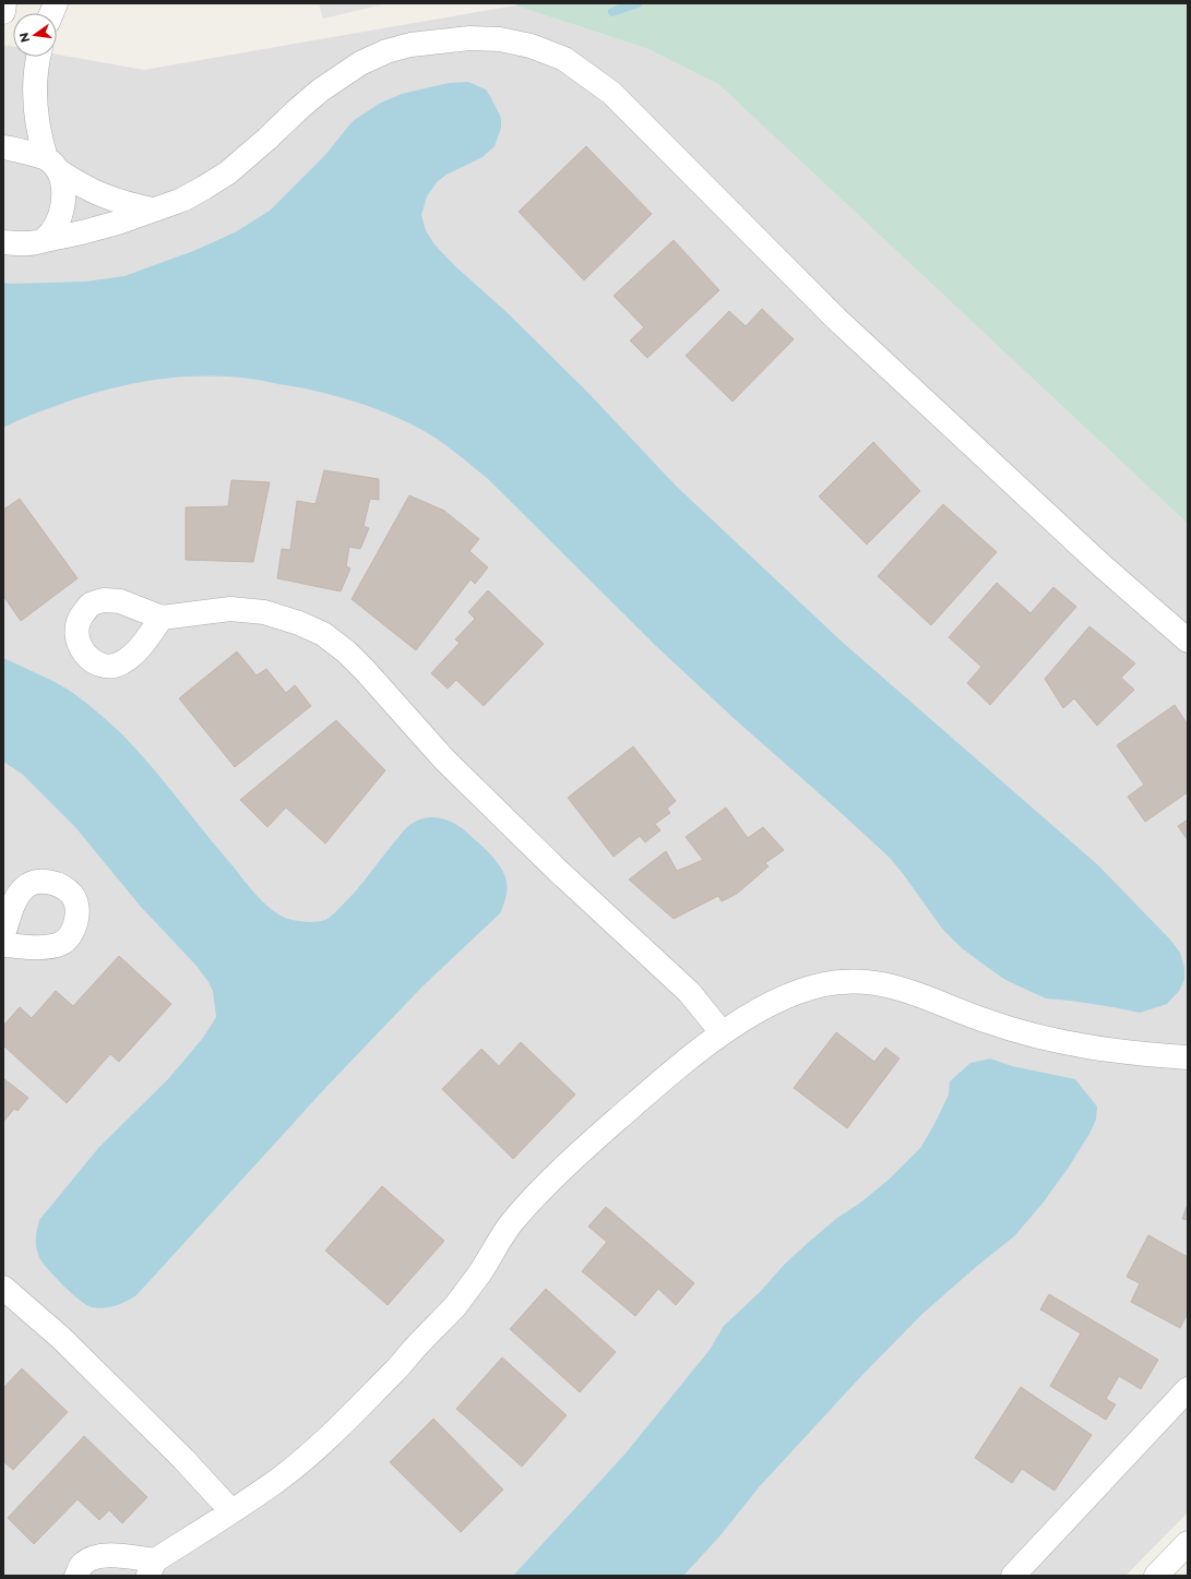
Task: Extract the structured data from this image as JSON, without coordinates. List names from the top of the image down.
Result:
{
  "north": "left"
}
